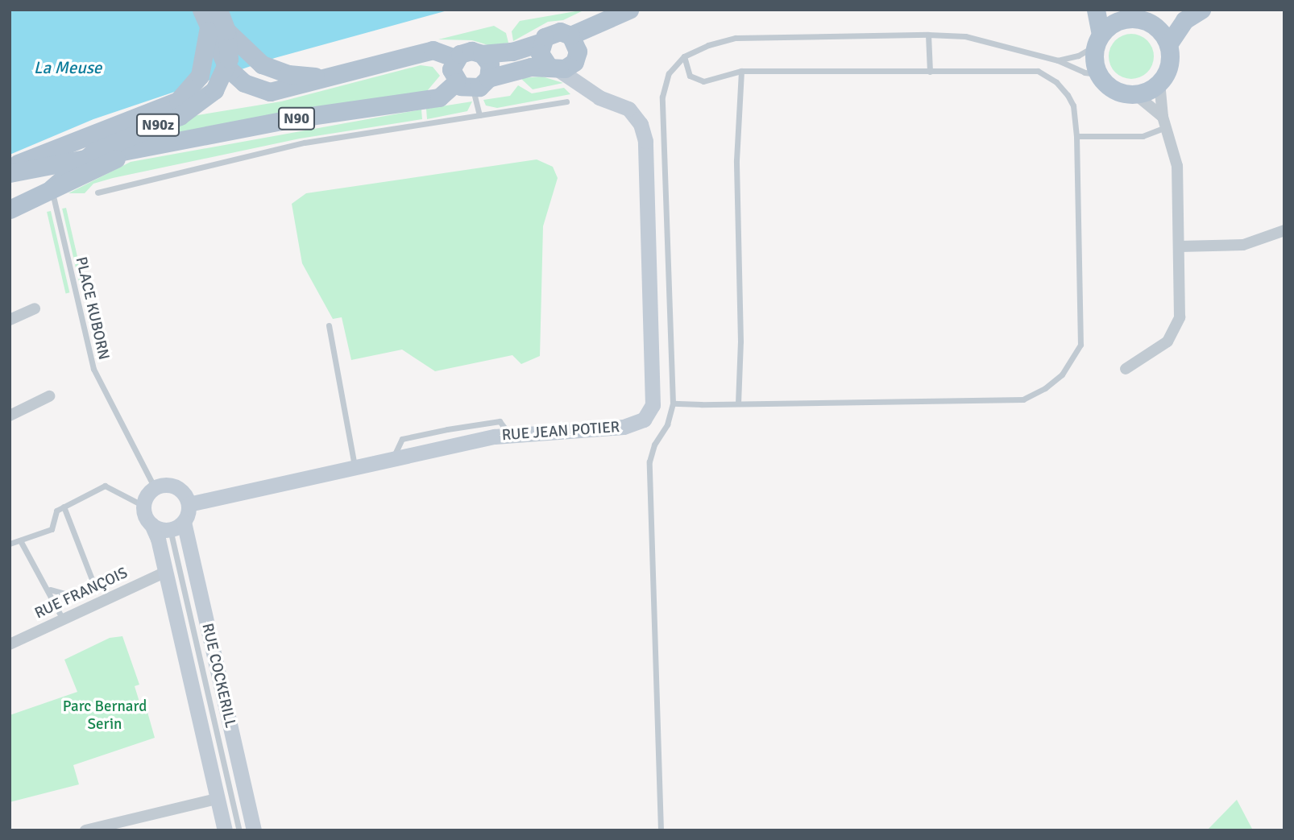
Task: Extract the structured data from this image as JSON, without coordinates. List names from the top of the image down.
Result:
{
  "streets": {
    "main road": [
      "N90",
      "N90z",
      "RUE JEAN POTIER",
      "RUE COCKERILL"
    ],
    "street": ["RUE FRANÇOIS"],
    "lane": ["PLACE KUBORN"]
  },
  "crossings": [
    ["N90", "N90z"],
    ["N90", "PLACE KUBORN"],
    ["N90z", "PLACE KUBORN"],
    ["PLACE KUBORN", "RUE JEAN POTIER"],
    ["PLACE KUBORN", "RUE COCKERILL"],
    ["RUE JEAN POTIER", "RUE COCKERILL"],
    ["RUE FRANÇOIS", "RUE COCKERILL"]
  ],
  "water": ["La Meuse"],
  "parks": ["Parc Bernard Serin"]
}
